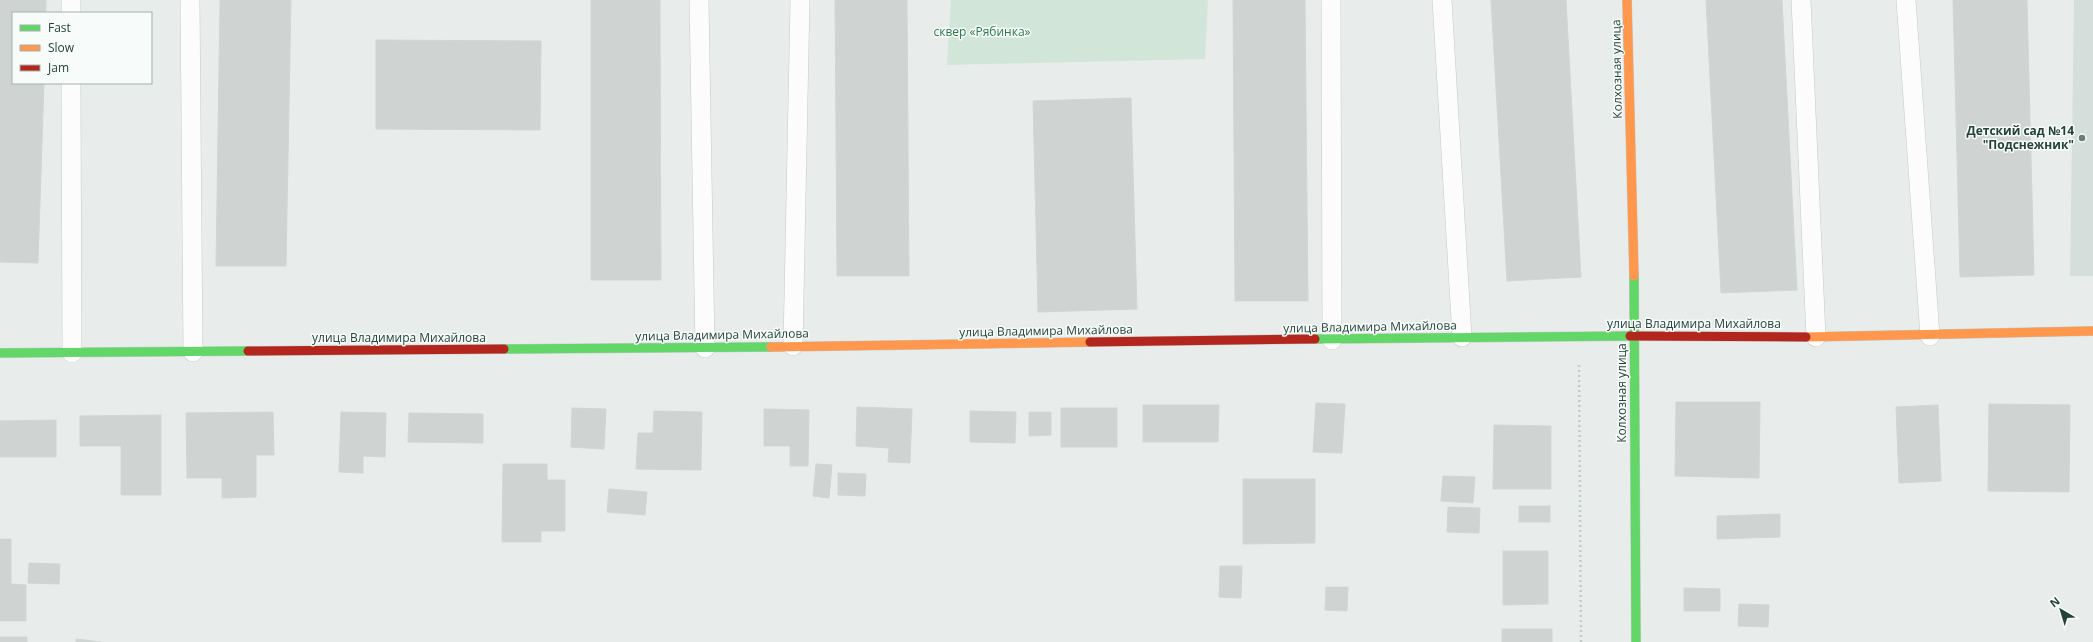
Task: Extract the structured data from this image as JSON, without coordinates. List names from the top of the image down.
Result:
{
  "streets": {
    "street": ["Колхозная улица", "улица Владимира Михайлова"]
  },
  "crossings": [
    ["Колхозная улица", "улица Владимира Михайлова"]
  ],
  "parks": ["сквер «Рябинка»"],
  "places": ["Детский сад №14 \"Подснежник\""],
  "legend": ["Fast", "Slow", "Jam"],
  "north": "top left"
}
